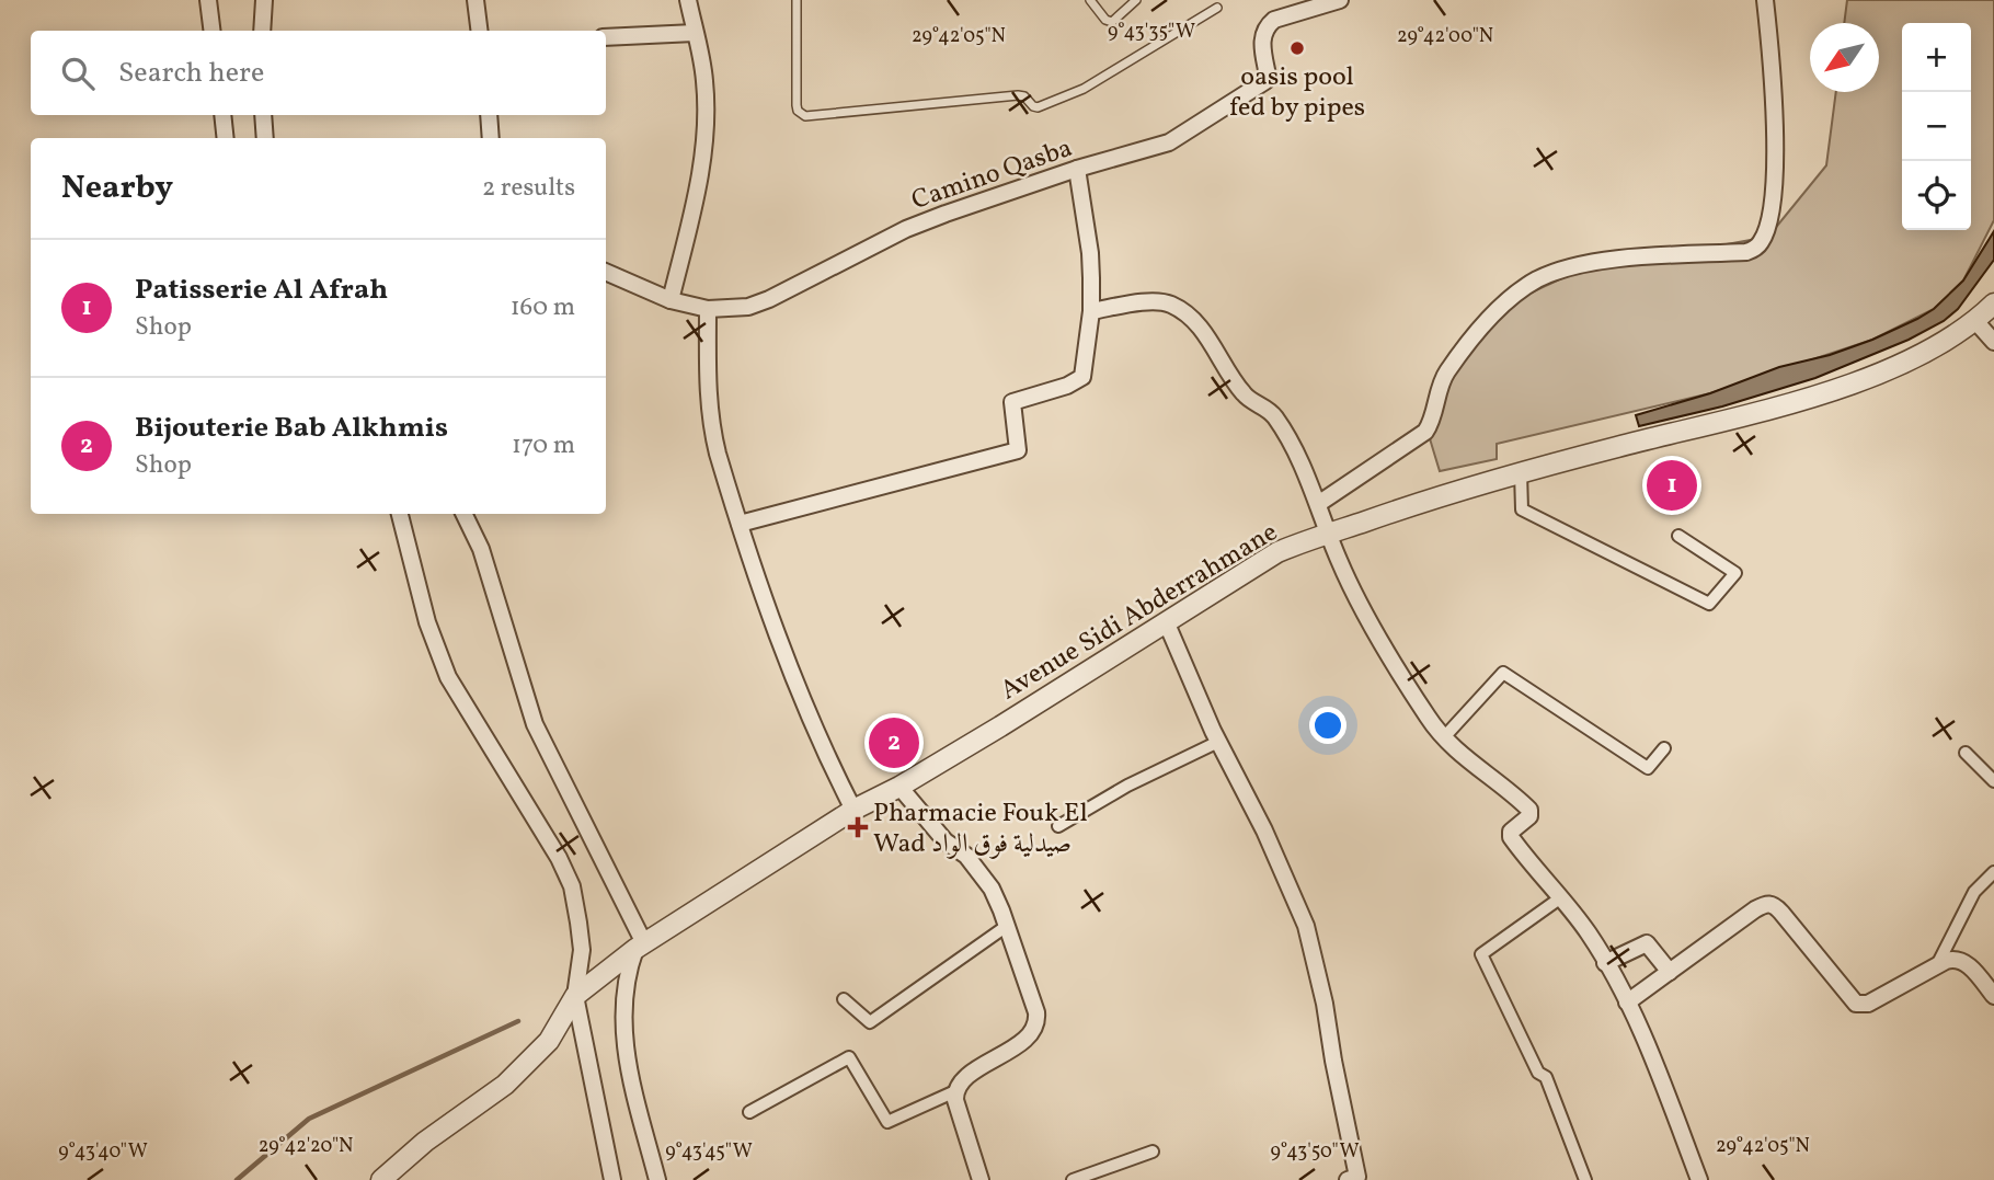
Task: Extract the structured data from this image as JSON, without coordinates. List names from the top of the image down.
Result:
{
  "streets": {
    "street": ["Camino Qasba", "Avenue Sidi Abderrahmane"]
  },
  "places": {
    "other": ["oasis pool fed by pipes"],
    "health": ["Pharmacie Fouk El Wad صيدلية فوق الواد"]
  },
  "north": "bottom left",
  "page": {
    "map_buttons": ["+", "−"],
    "search": "Search here",
    "heading": ["Nearby", "2 results"],
    "list": [
      {
        "mark": "1",
        "name": "Patisserie Al Afrah",
        "note": "Shop",
        "value": "160 m"
      },
      {
        "mark": "2",
        "name": "Bijouterie Bab Alkhmis",
        "note": "Shop",
        "value": "170 m"
      }
    ],
    "pins": ["1", "2"]
  },
  "coordinates": [
    "9°43'35\"W",
    "29°42'05\"N",
    "29°42'00\"N",
    "29°42'20\"N",
    "9°43'40\"W",
    "9°43'45\"W",
    "9°43'50\"W"
  ]
}
